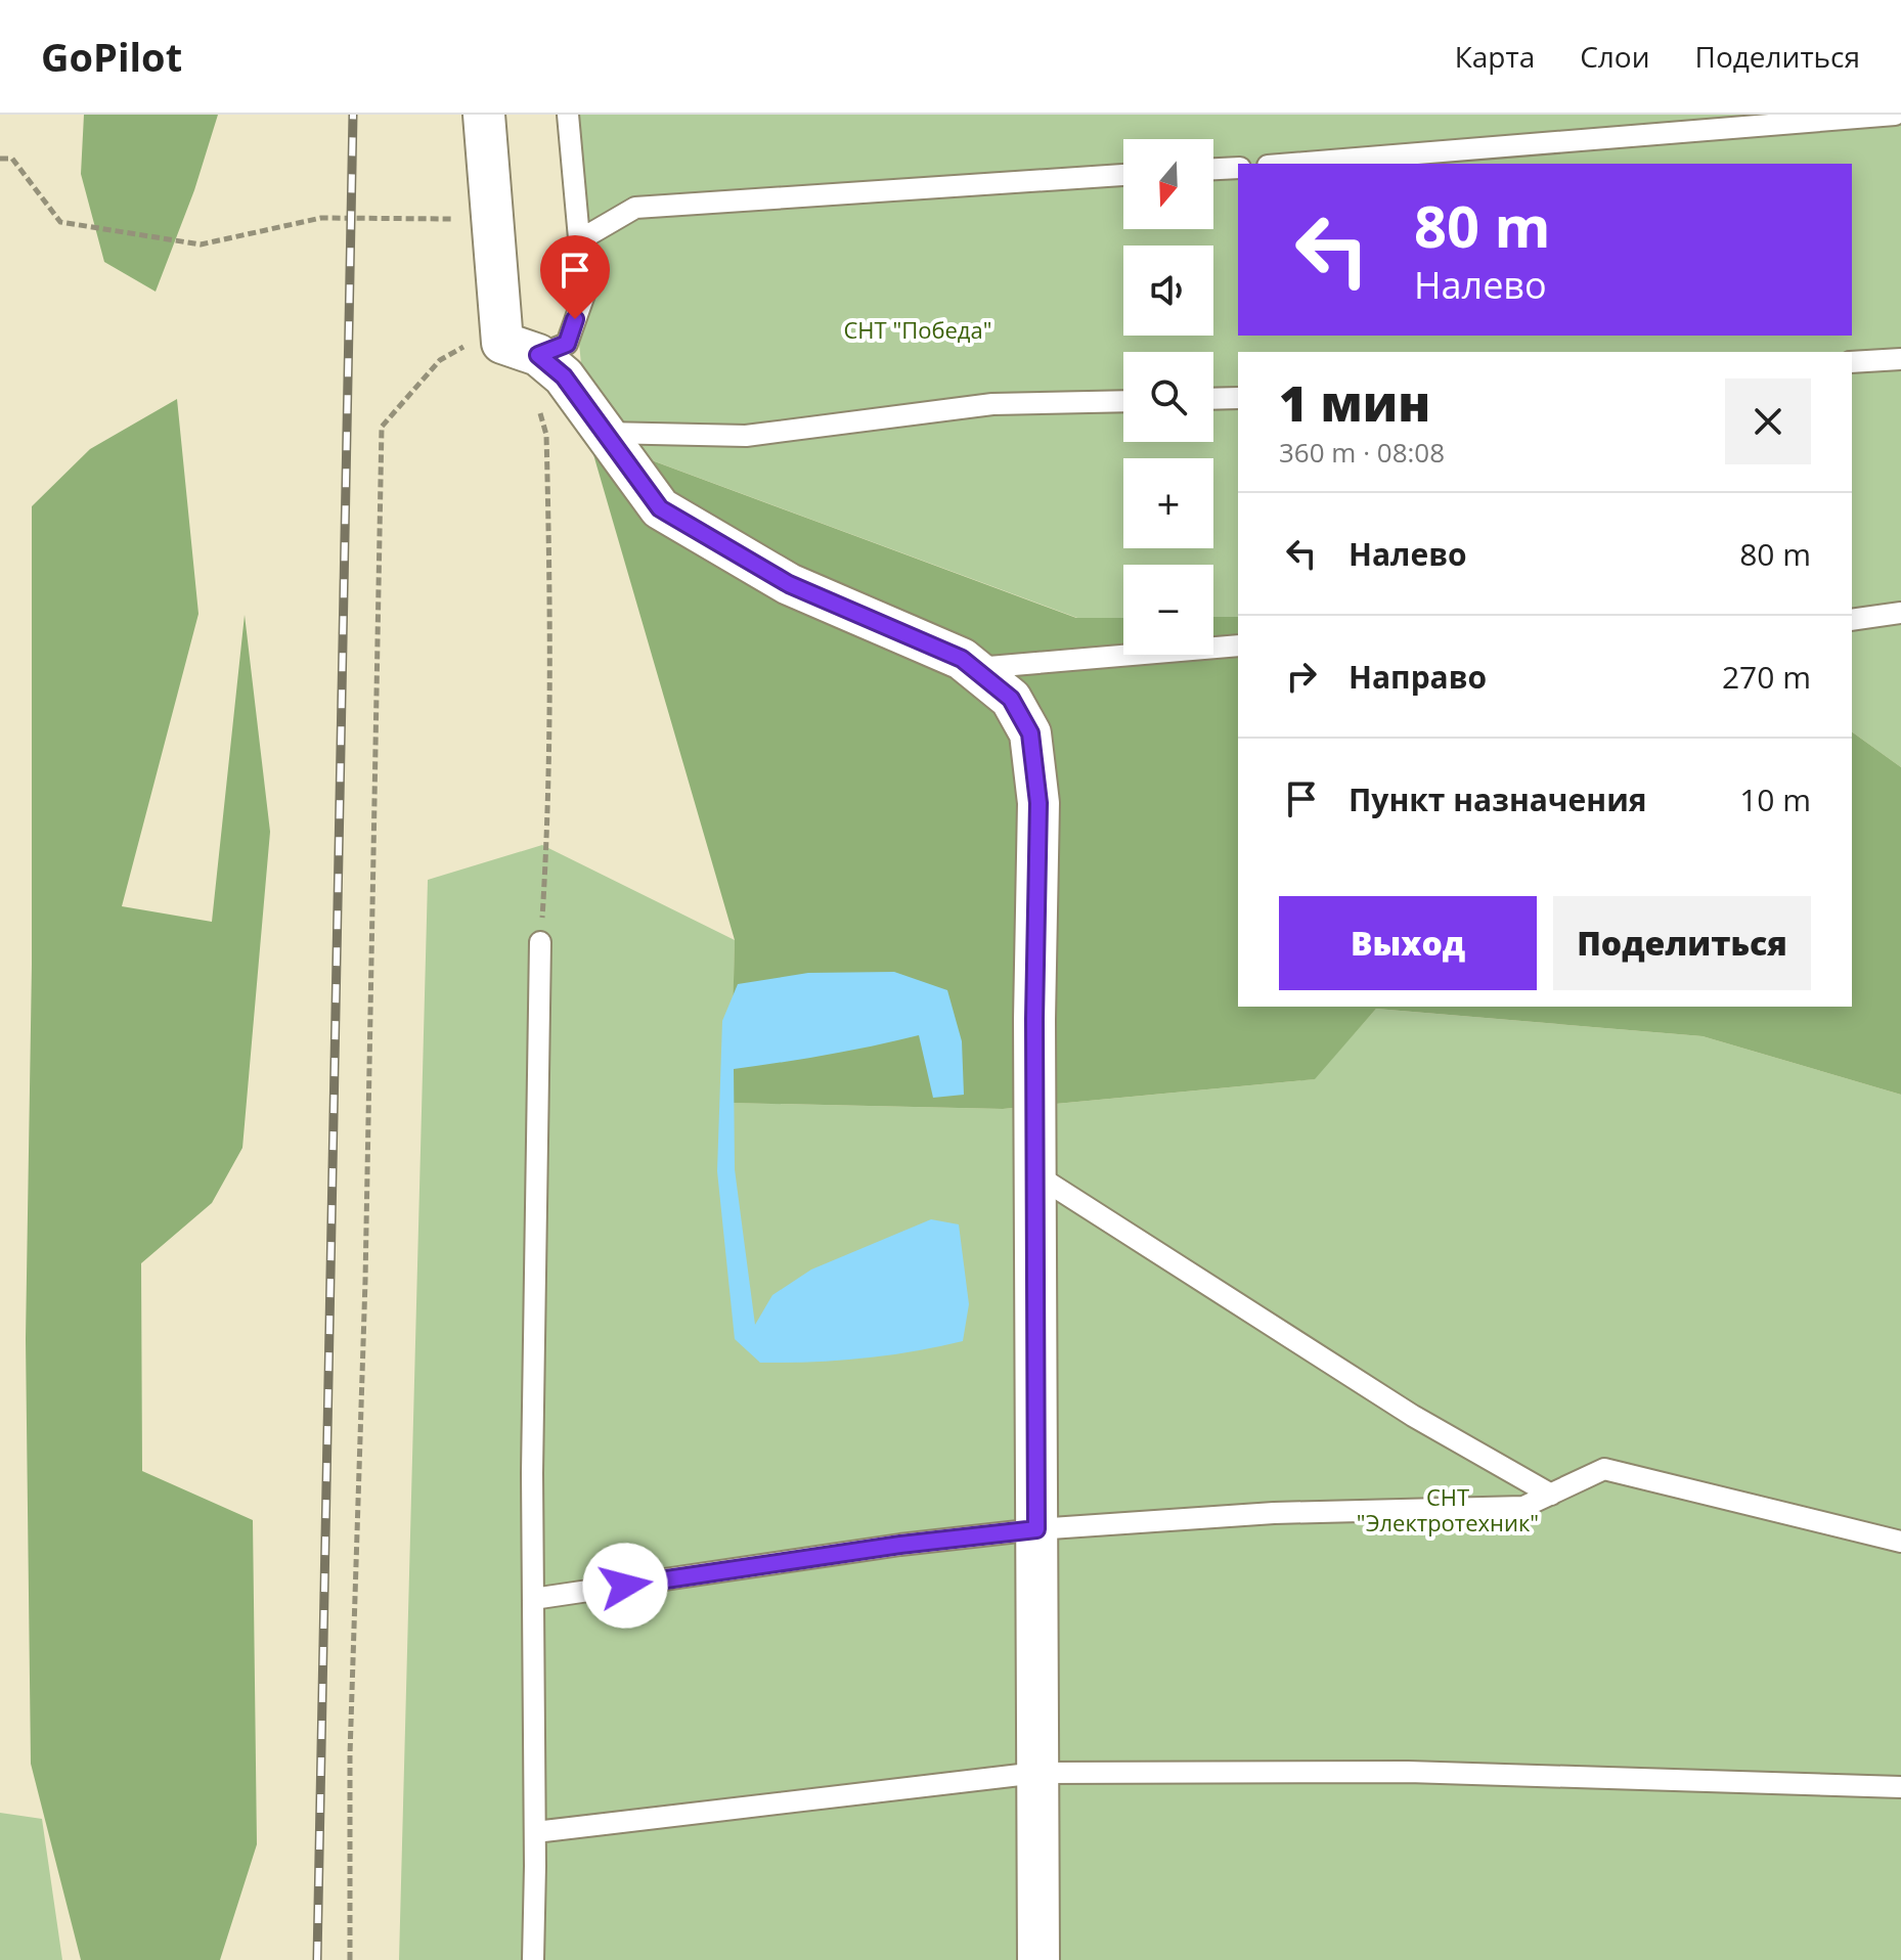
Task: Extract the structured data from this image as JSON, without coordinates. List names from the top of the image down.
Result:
{
  "parks": ["СНТ \"Победа\"", "СНТ \"Электротехник\""],
  "north": "bottom",
  "page": {
    "header": "GoPilot",
    "nav": ["Карта", "Слои", "Поделиться"],
    "map_buttons": ["+", "−"],
    "turn": ["80 m", "Налево"],
    "heading": ["1 мин", "360 m · 08:08"],
    "list": [
      {
        "name": "Налево",
        "value": "80 m"
      },
      {
        "name": "Направо",
        "value": "270 m"
      },
      {
        "name": "Пункт назначения",
        "value": "10 m"
      }
    ],
    "buttons": ["Выход", "Поделиться"]
  }
}
